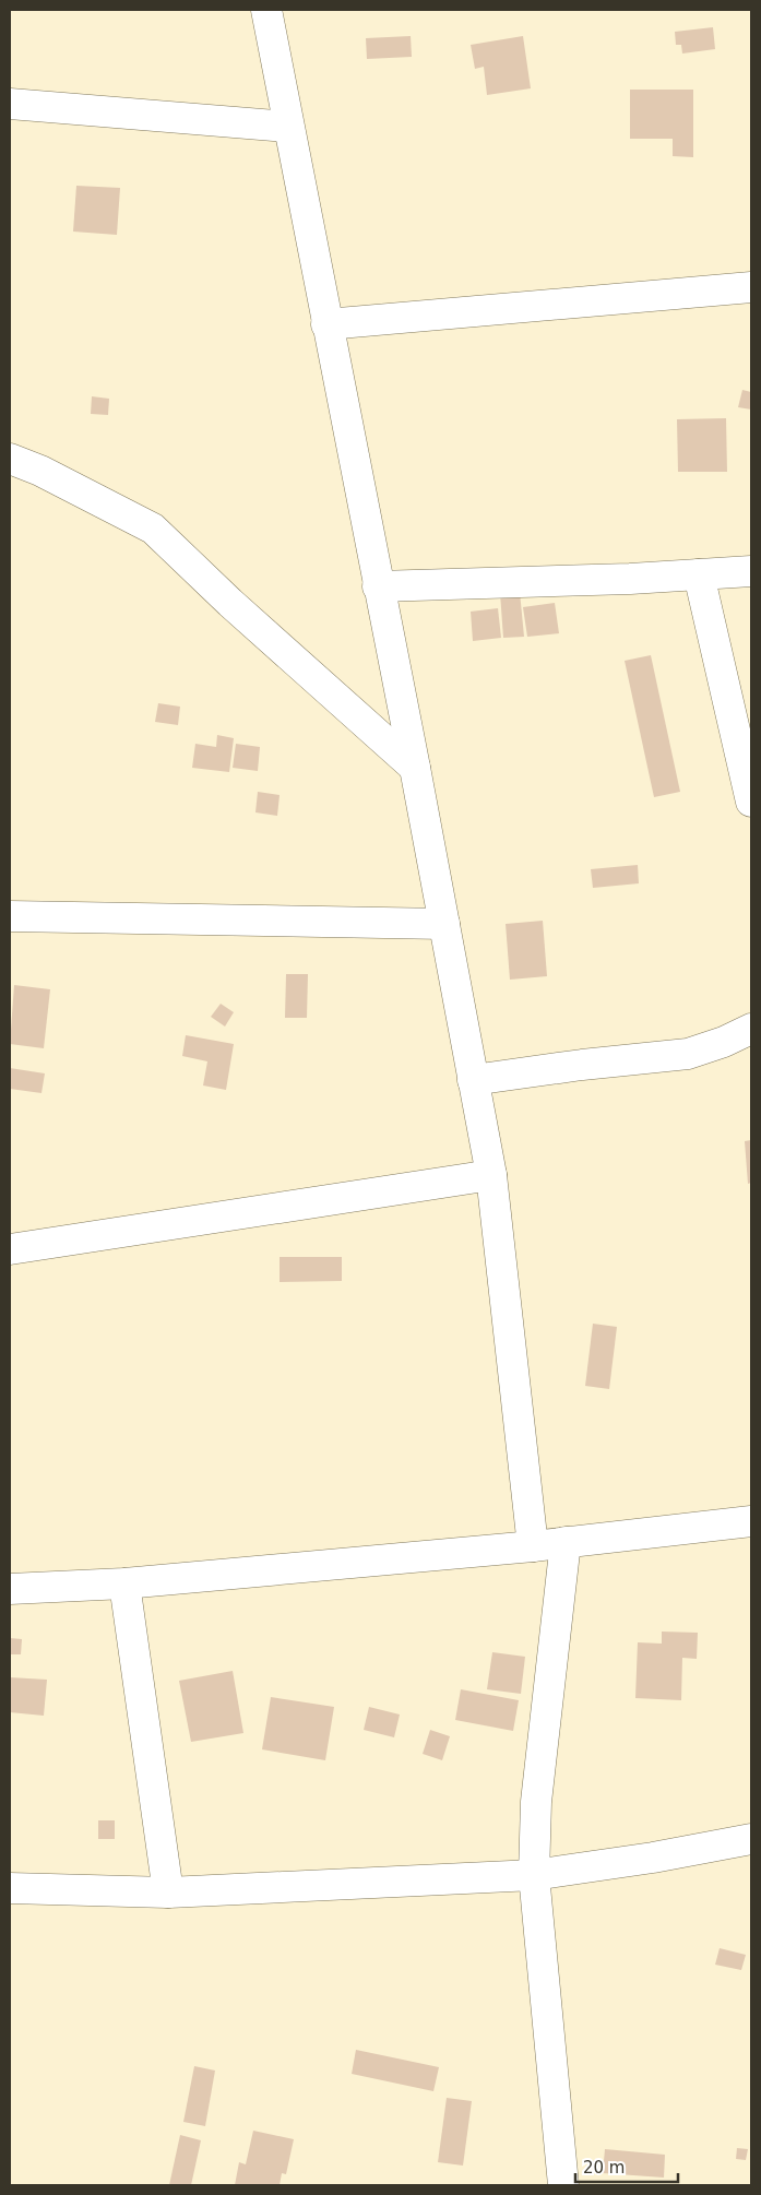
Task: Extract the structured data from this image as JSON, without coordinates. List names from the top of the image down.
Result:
{
  "scale_bar": "20 m"
}
